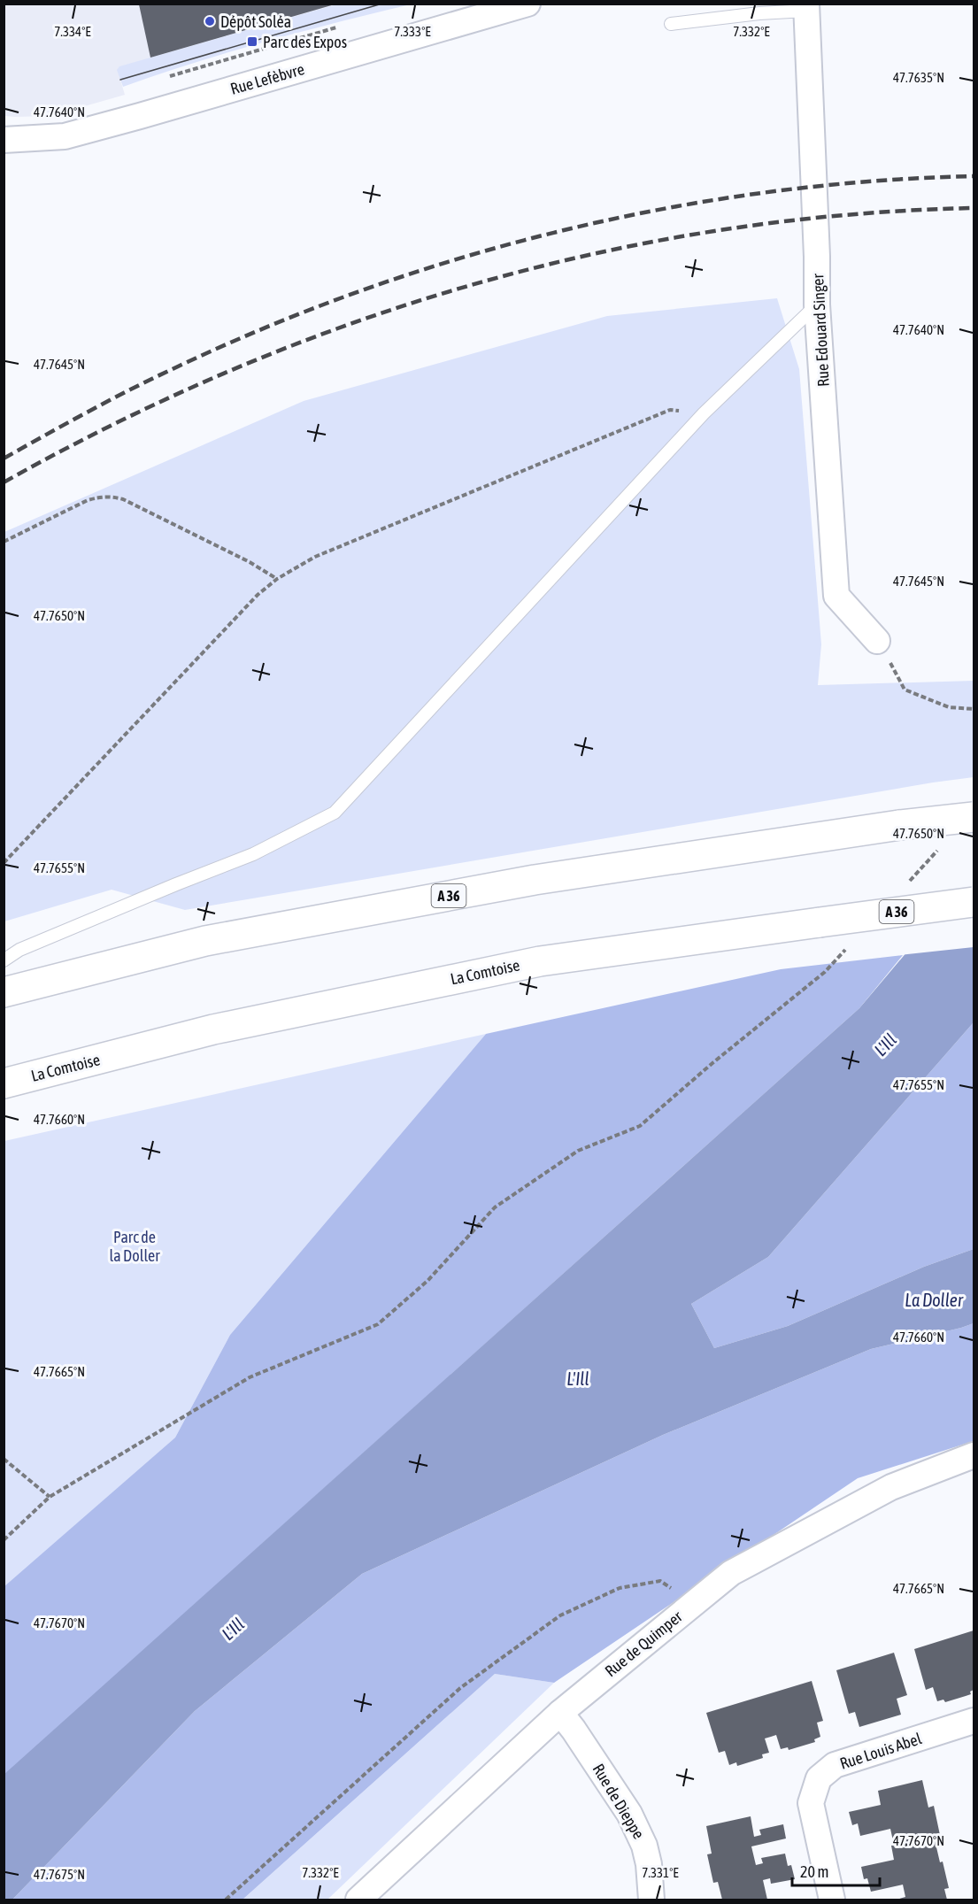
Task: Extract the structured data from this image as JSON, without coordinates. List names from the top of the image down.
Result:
{
  "streets": {
    "highway": ["A 36", "La Comtoise"],
    "street": [
      "Rue Lefèbvre",
      "Rue Edouard Singer",
      "Rue de Quimper",
      "Rue Louis Abel",
      "Rue de Dieppe"
    ]
  },
  "crossings": [
    ["Rue de Quimper", "Rue de Dieppe"]
  ],
  "water": ["L'Ill", "La Doller"],
  "parks": ["Parc de la Doller"],
  "places": {
    "other": ["Dépôt Soléa"],
    "transit": ["Parc des Expos"]
  },
  "scale_bar": "20 m",
  "coordinates": [
    "7.334°E",
    "7.333°E",
    "7.332°E",
    "47.7635°N",
    "47.7640°N",
    "47.7645°N",
    "47.7650°N",
    "47.7655°N",
    "47.7660°N",
    "47.7665°N",
    "47.7670°N",
    "7.331°E",
    "47.7675°N"
  ]
}
